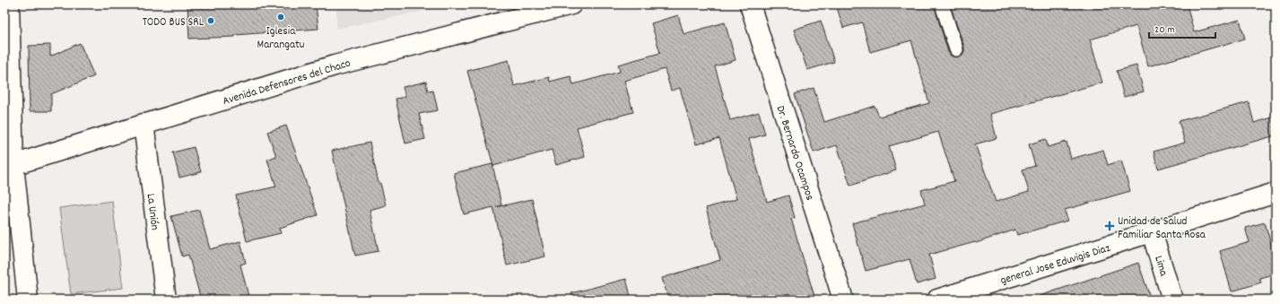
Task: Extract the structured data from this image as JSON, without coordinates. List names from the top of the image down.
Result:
{
  "streets": {
    "street": [
      "Avenida Defensores del Chaco",
      "Dr. Bernardo Ocampos",
      "La Unión",
      "general Jose Eduvigis Diaz",
      "Lima"
    ]
  },
  "crossings": [
    ["Avenida Defensores del Chaco", "La Unión"],
    ["general Jose Eduvigis Diaz", "Lima"]
  ],
  "places": {
    "other": ["Iglesia Marangatu", "TODO BUS SRL"],
    "health": ["Unidad de Salud Familiar Santa Rosa"]
  },
  "scale_bar": "20 m"
}
